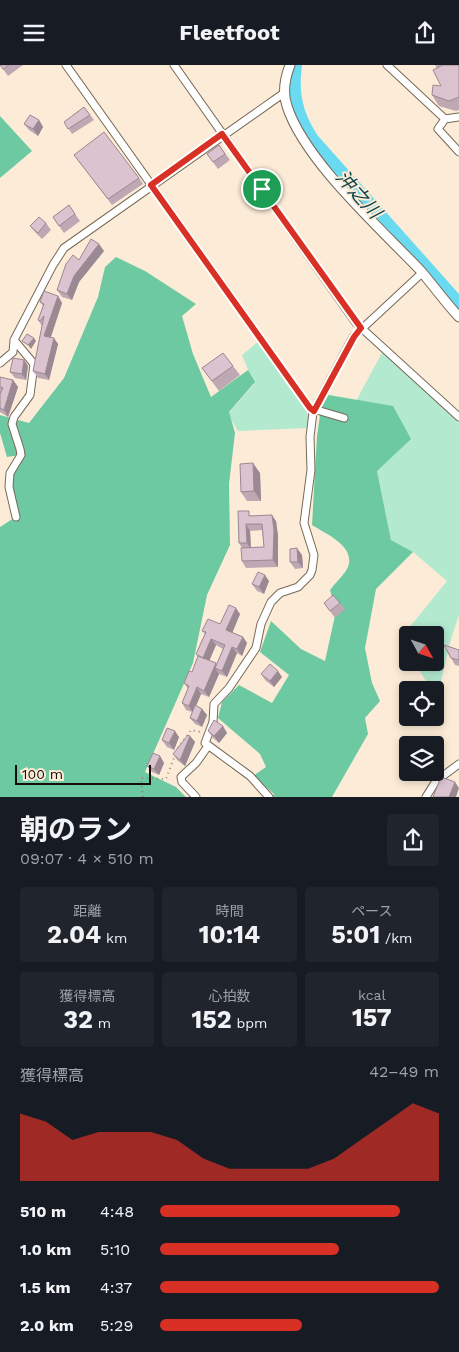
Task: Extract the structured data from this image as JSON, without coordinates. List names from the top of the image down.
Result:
{
  "water": ["沖之川"],
  "scale_bar": "100 m",
  "north": "bottom right",
  "page": {
    "header": "Fleetfoot",
    "scale": "100 m",
    "heading": ["朝のラン", "09:07 · 4 × 510 m"],
    "stats": [
      ["距離", "2.04 km"],
      ["時間", "10:14"],
      ["ペース", "5:01 /km"],
      ["獲得標高", "32 m"],
      ["心拍数", "152 bpm"],
      ["kcal", "157"]
    ],
    "chart": ["獲得標高", "42–49 m"],
    "list": [
      {
        "name": "510 m",
        "note": "4:48"
      },
      {
        "name": "1.0 km",
        "note": "5:10"
      },
      {
        "name": "1.5 km",
        "note": "4:37"
      },
      {
        "name": "2.0 km",
        "note": "5:29"
      }
    ]
  }
}
